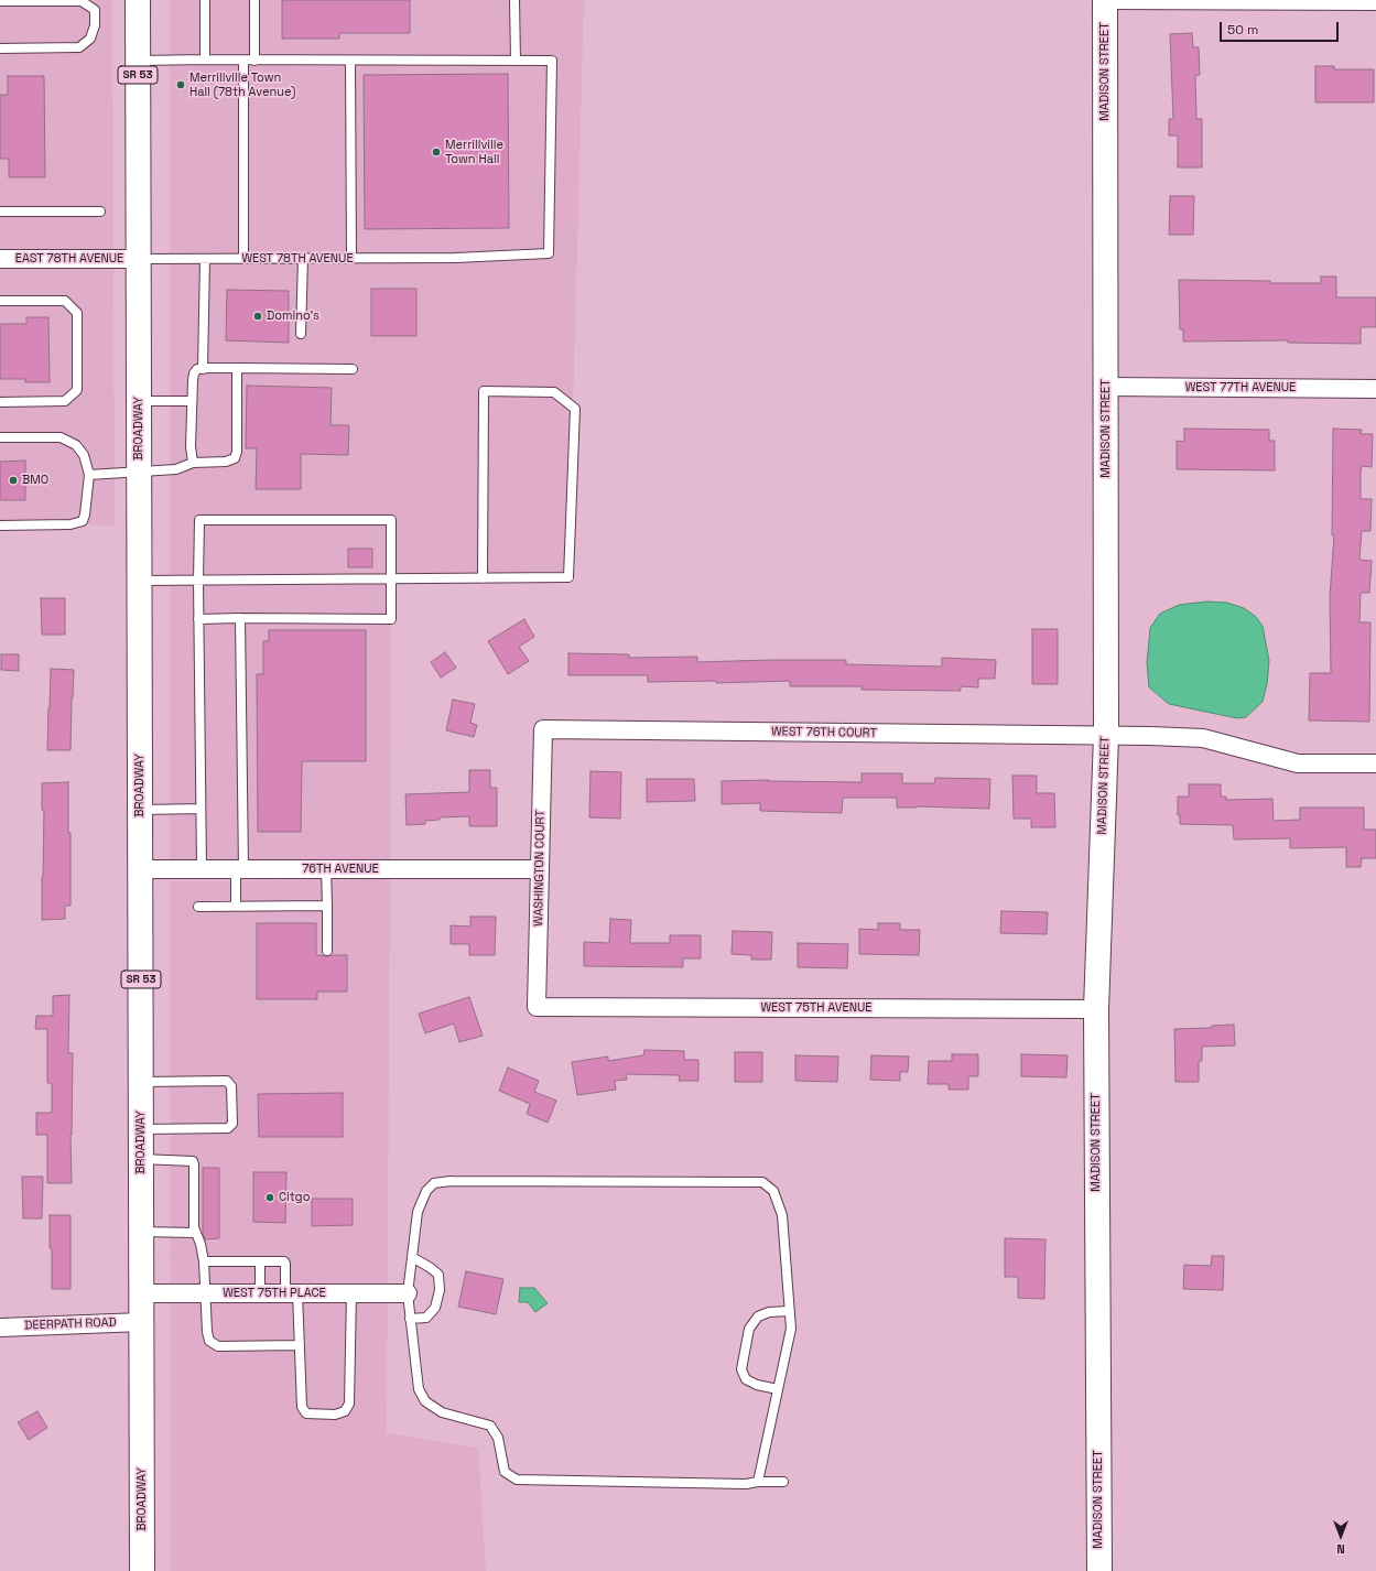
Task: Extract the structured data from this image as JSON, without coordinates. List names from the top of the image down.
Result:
{
  "streets": {
    "main road": ["MADISON STREET", "SR 53", "BROADWAY"],
    "street": [
      "EAST 78TH AVENUE",
      "WEST 77TH AVENUE",
      "WEST 76TH COURT",
      "WASHINGTON COURT",
      "76TH AVENUE",
      "WEST 75TH AVENUE",
      "WEST 75TH PLACE",
      "DEERPATH ROAD"
    ],
    "lane": ["WEST 78TH AVENUE"]
  },
  "crossings": [
    ["MADISON STREET", "WEST 77TH AVENUE"],
    ["MADISON STREET", "WEST 76TH COURT"],
    ["MADISON STREET", "WEST 75TH AVENUE"],
    ["EAST 78TH AVENUE", "WEST 78TH AVENUE"],
    ["EAST 78TH AVENUE", "BROADWAY"],
    ["WEST 78TH AVENUE", "BROADWAY"],
    ["BROADWAY", "76TH AVENUE"],
    ["BROADWAY", "WEST 75TH PLACE"],
    ["BROADWAY", "DEERPATH ROAD"],
    ["WEST 76TH COURT", "WASHINGTON COURT"],
    ["WASHINGTON COURT", "76TH AVENUE"],
    ["WASHINGTON COURT", "WEST 75TH AVENUE"]
  ],
  "places": [
    "Merrillville Town Hall (78th Avenue)",
    "Merrillville Town Hall",
    "Domino's",
    "BMO",
    "Citgo"
  ],
  "scale_bar": "50 m",
  "north": "bottom"
}
